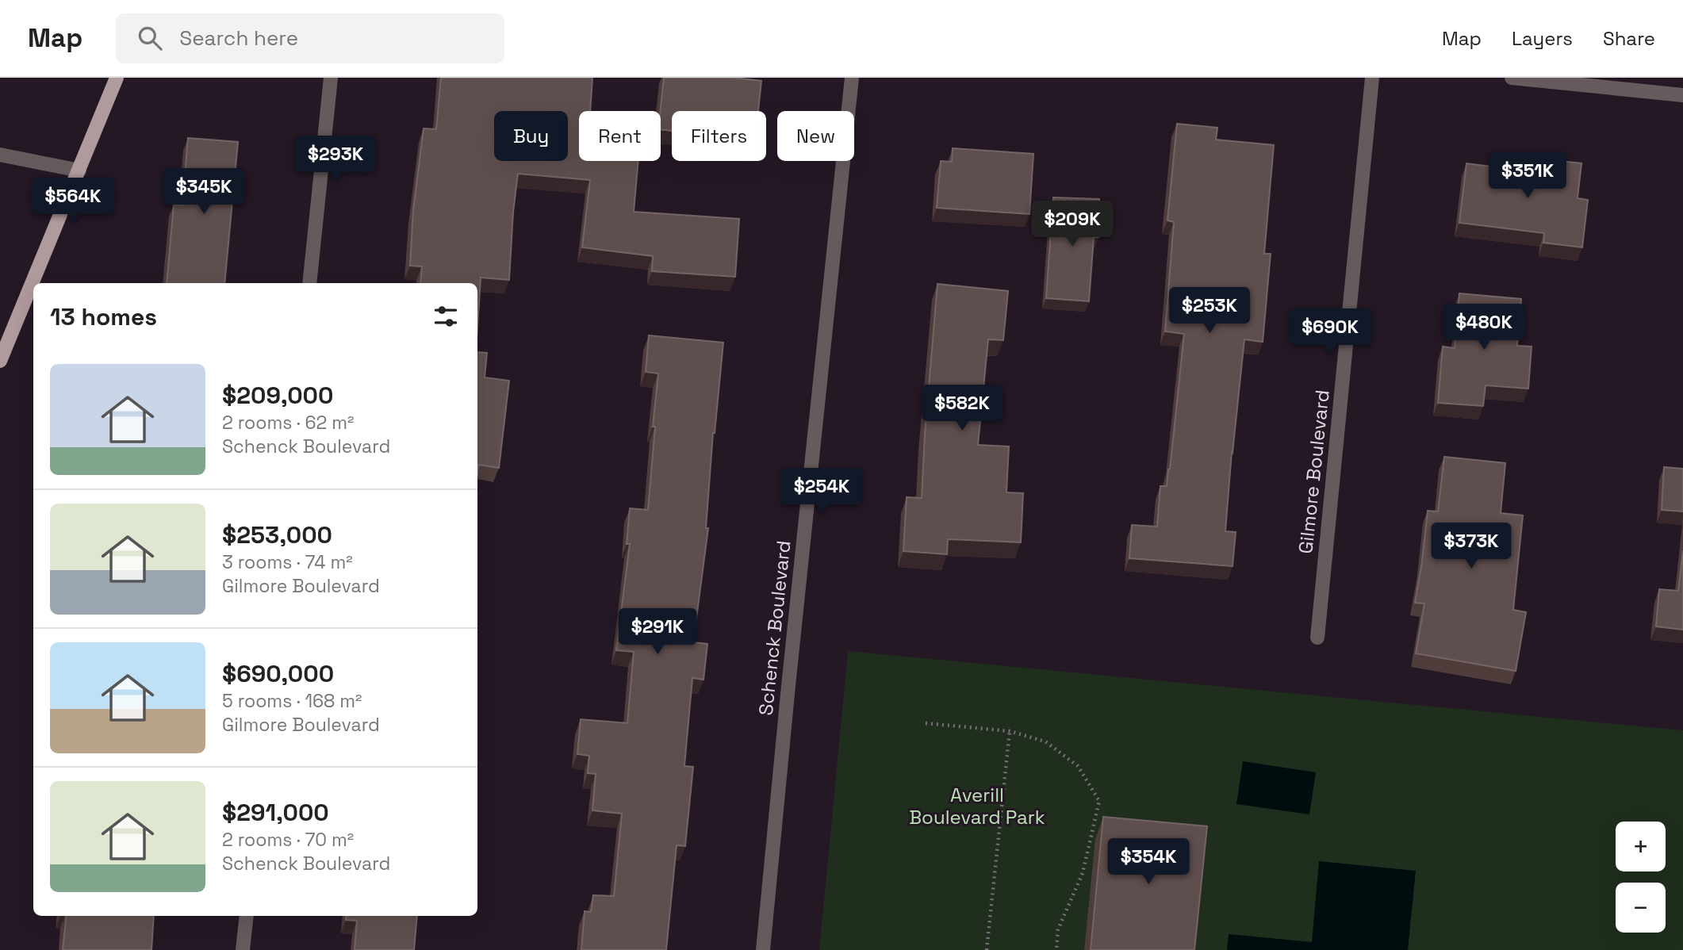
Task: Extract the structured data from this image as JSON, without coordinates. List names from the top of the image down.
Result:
{
  "streets": {
    "street": ["Gilmore Boulevard", "Schenck Boulevard"]
  },
  "parks": ["Averill Boulevard Park"],
  "page": {
    "header": "Map",
    "search": "Search here",
    "nav": ["Map", "Layers", "Share"],
    "chip": [
      "Buy",
      "Rent",
      "Filters",
      "New"
    ],
    "price": [
      "$293K",
      "$351K",
      "$345K",
      "$564K",
      "$209K",
      "$253K",
      "$480K",
      "$690K",
      "$582K",
      "$254K",
      "$373K",
      "$291K",
      "$354K"
    ],
    "heading": "13 homes",
    "list": [
      {
        "name": "$209,000",
        "note": "2 rooms · 62 m² · Schenck Boulevard"
      },
      {
        "name": "$253,000",
        "note": "3 rooms · 74 m² · Gilmore Boulevard"
      },
      {
        "name": "$690,000",
        "note": "5 rooms · 168 m² · Gilmore Boulevard"
      },
      {
        "name": "$291,000",
        "note": "2 rooms · 70 m² · Schenck Boulevard"
      }
    ],
    "map_buttons": ["+", "−"]
  }
}
